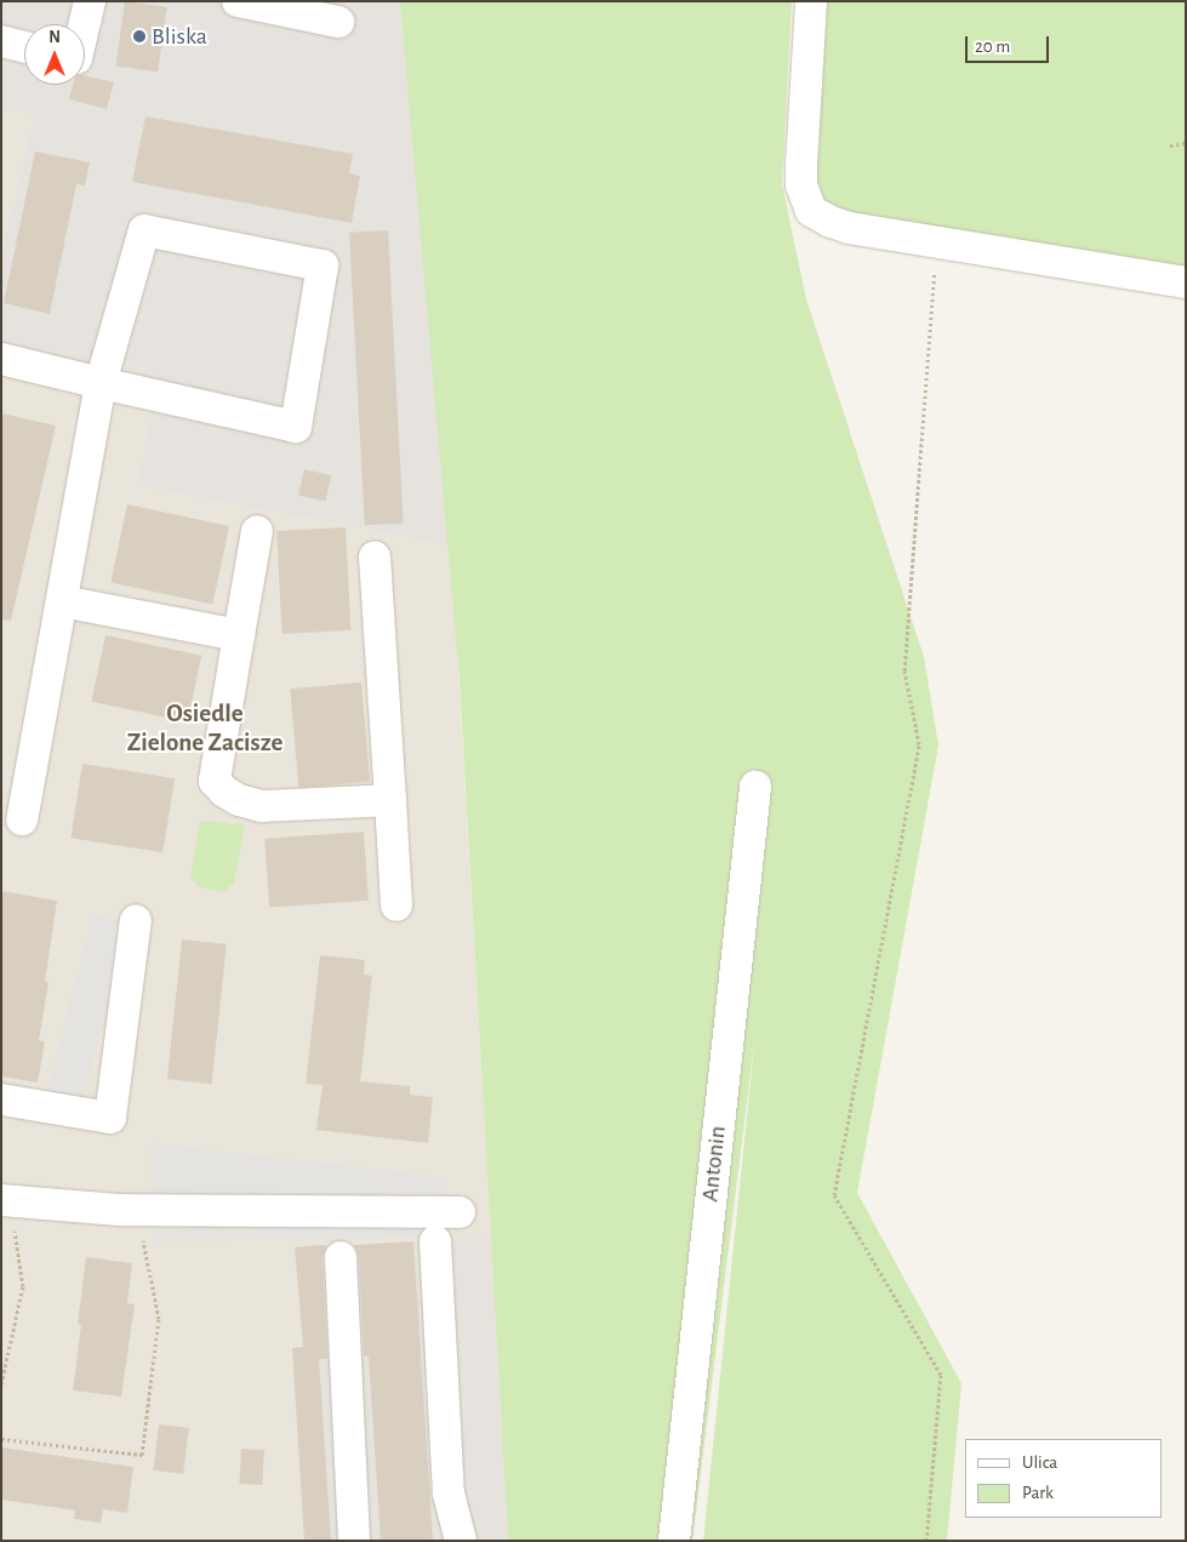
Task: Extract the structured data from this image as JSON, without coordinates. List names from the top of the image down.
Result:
{
  "streets": {
    "street": ["Antonin"]
  },
  "districts": ["Osiedle Zielone Zacisze"],
  "places": ["Bliska"],
  "legend": ["Ulica", "Park"],
  "scale_bar": "20 m",
  "north": "top"
}
